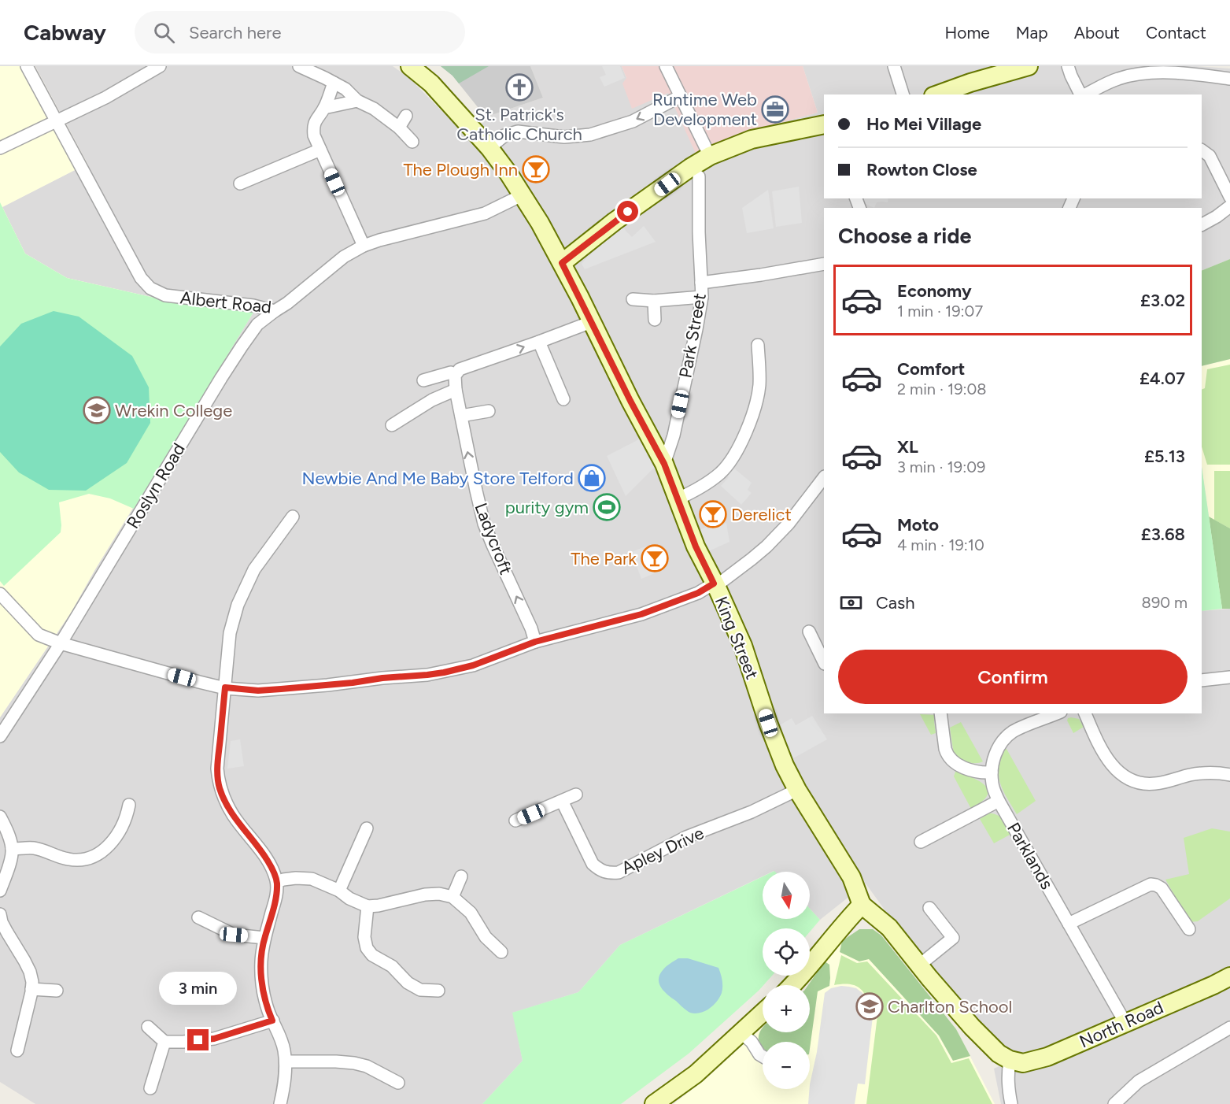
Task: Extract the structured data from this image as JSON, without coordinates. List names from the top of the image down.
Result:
{
  "streets": {
    "street": [
      "Albert Road",
      "Park Street",
      "Roslyn Road",
      "Ladycroft",
      "King Street",
      "Apley Drive",
      "Parklands",
      "North Road"
    ]
  },
  "crossings": [
    ["Albert Road", "Roslyn Road"],
    ["Albert Road", "King Street"],
    ["Park Street", "King Street"],
    ["King Street", "Apley Drive"],
    ["Parklands", "North Road"]
  ],
  "one_way": ["Ladycroft"],
  "places": {
    "church": ["St. Patrick's Catholic Church"],
    "office": ["Runtime Web Development"],
    "bar": ["The Plough Inn", "Derelict", "The Park"],
    "school or university": ["Wrekin College", "Charlton School"],
    "shop": ["Newbie And Me Baby Store Telford"],
    "sports": ["purity gym"]
  },
  "north": "bottom",
  "page": {
    "header": "Cabway",
    "search": "Search here",
    "nav": [
      "Home",
      "Map",
      "About",
      "Contact"
    ],
    "banner": ["Ho Mei Village", "Rowton Close"],
    "heading": "Choose a ride",
    "list": [
      {
        "name": "Economy",
        "note": "1 min · 19:07",
        "value": "£3.02"
      },
      {
        "name": "Comfort",
        "note": "2 min · 19:08",
        "value": "£4.07"
      },
      {
        "name": "XL",
        "note": "3 min · 19:09",
        "value": "£5.13"
      },
      {
        "name": "Moto",
        "note": "4 min · 19:10",
        "value": "£3.68"
      }
    ],
    "pay": ["Cash", "890 m"],
    "buttons": "Confirm",
    "map_buttons": ["+", "−"],
    "bubble": "3 min"
  }
}
